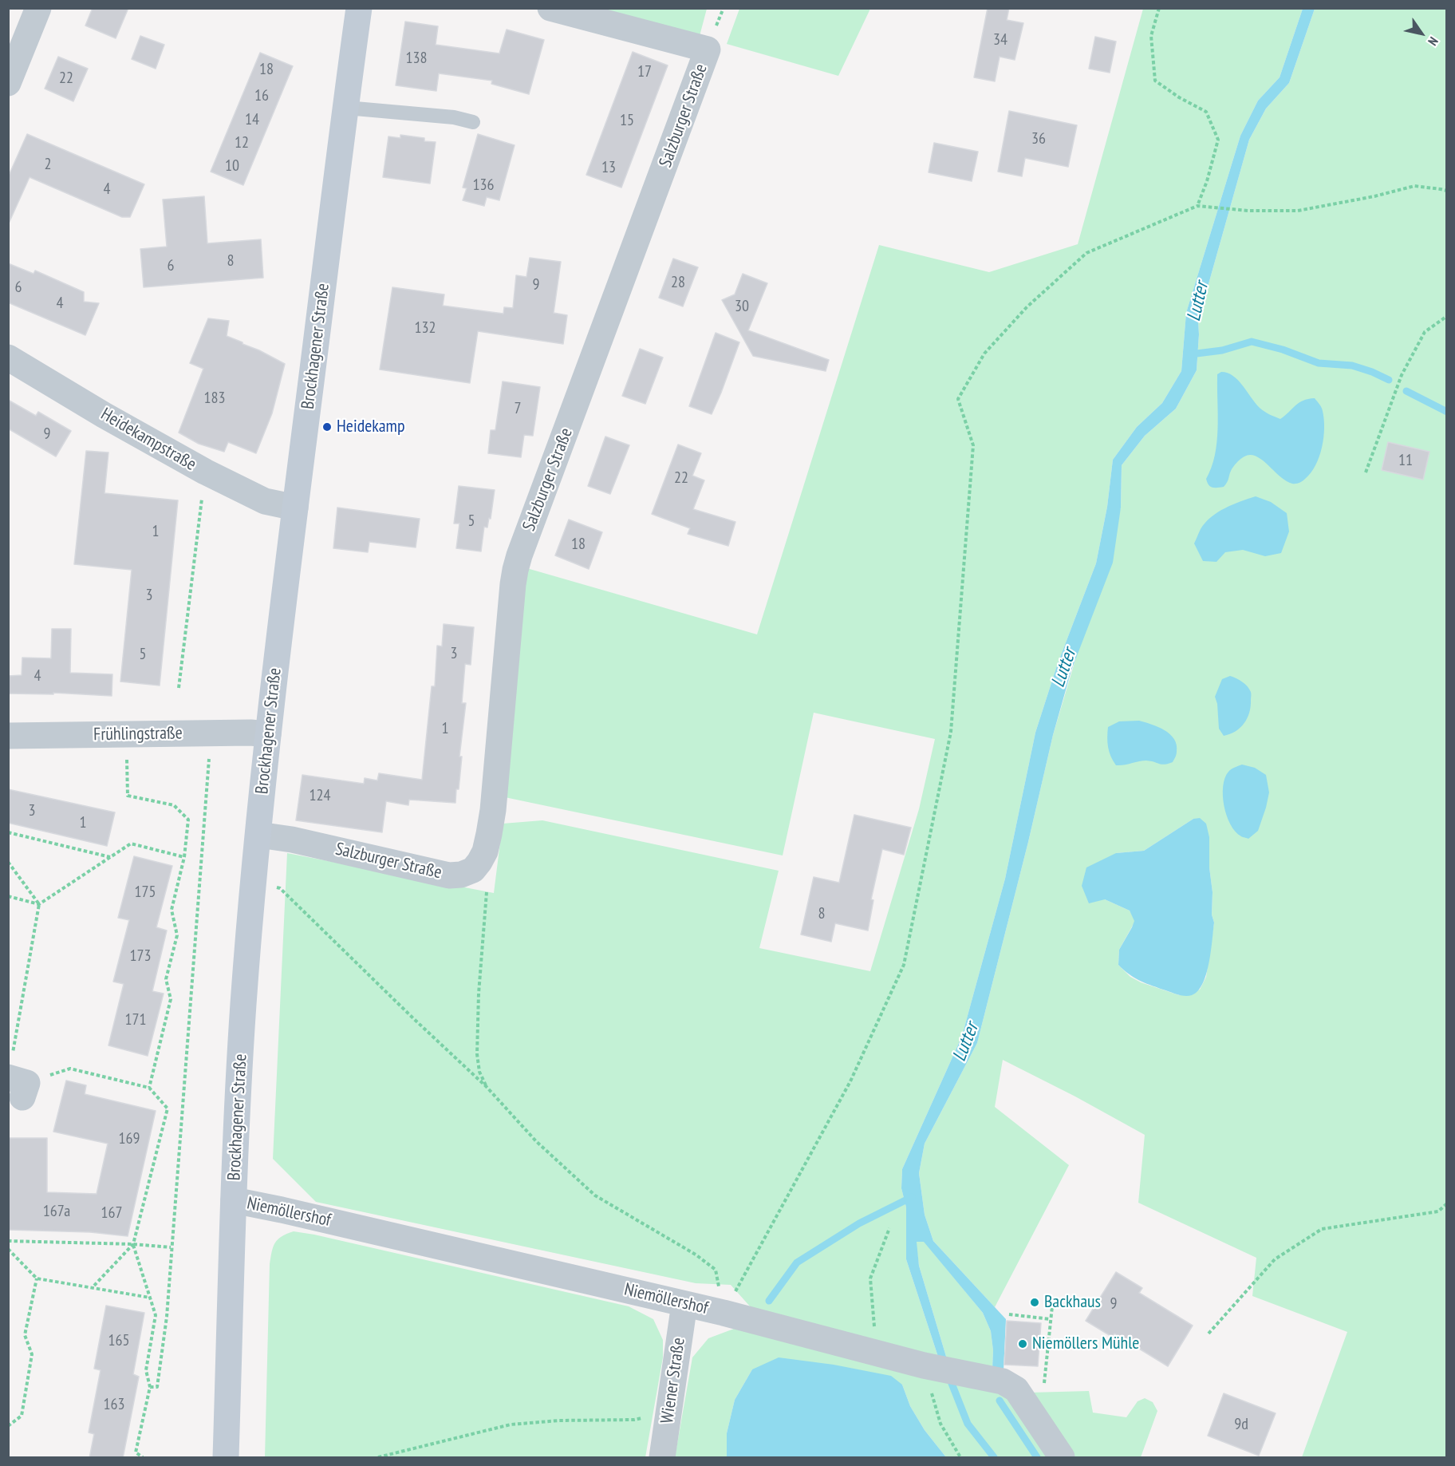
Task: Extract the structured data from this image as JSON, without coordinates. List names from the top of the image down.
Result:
{
  "streets": {
    "main road": ["Brockhagener Straße"],
    "street": [
      "Salzburger Straße",
      "Heidekampstraße",
      "Frühlingstraße",
      "Niemöllershof",
      "Wiener Straße"
    ]
  },
  "crossings": [
    ["Salzburger Straße", "Brockhagener Straße"],
    ["Brockhagener Straße", "Heidekampstraße"],
    ["Brockhagener Straße", "Frühlingstraße"],
    ["Brockhagener Straße", "Niemöllershof"],
    ["Niemöllershof", "Wiener Straße"]
  ],
  "water": ["Lutter"],
  "places": ["Heidekamp", "Backhaus", "Niemöllers Mühle"],
  "house_numbers": [
    "34",
    "138",
    "18",
    "17",
    "22",
    "16",
    "14",
    "15",
    "36",
    "12",
    "2",
    "10",
    "13",
    "136",
    "4",
    "8",
    "6",
    "28",
    "9",
    "6",
    "4",
    "30",
    "132",
    "183",
    "7",
    "9",
    "11",
    "22",
    "5",
    "1",
    "18",
    "3",
    "3",
    "5",
    "4",
    "1",
    "124",
    "3",
    "1",
    "175",
    "8",
    "173",
    "171",
    "169",
    "167a",
    "167",
    "9",
    "165",
    "163",
    "9d"
  ],
  "north": "bottom right"
}
